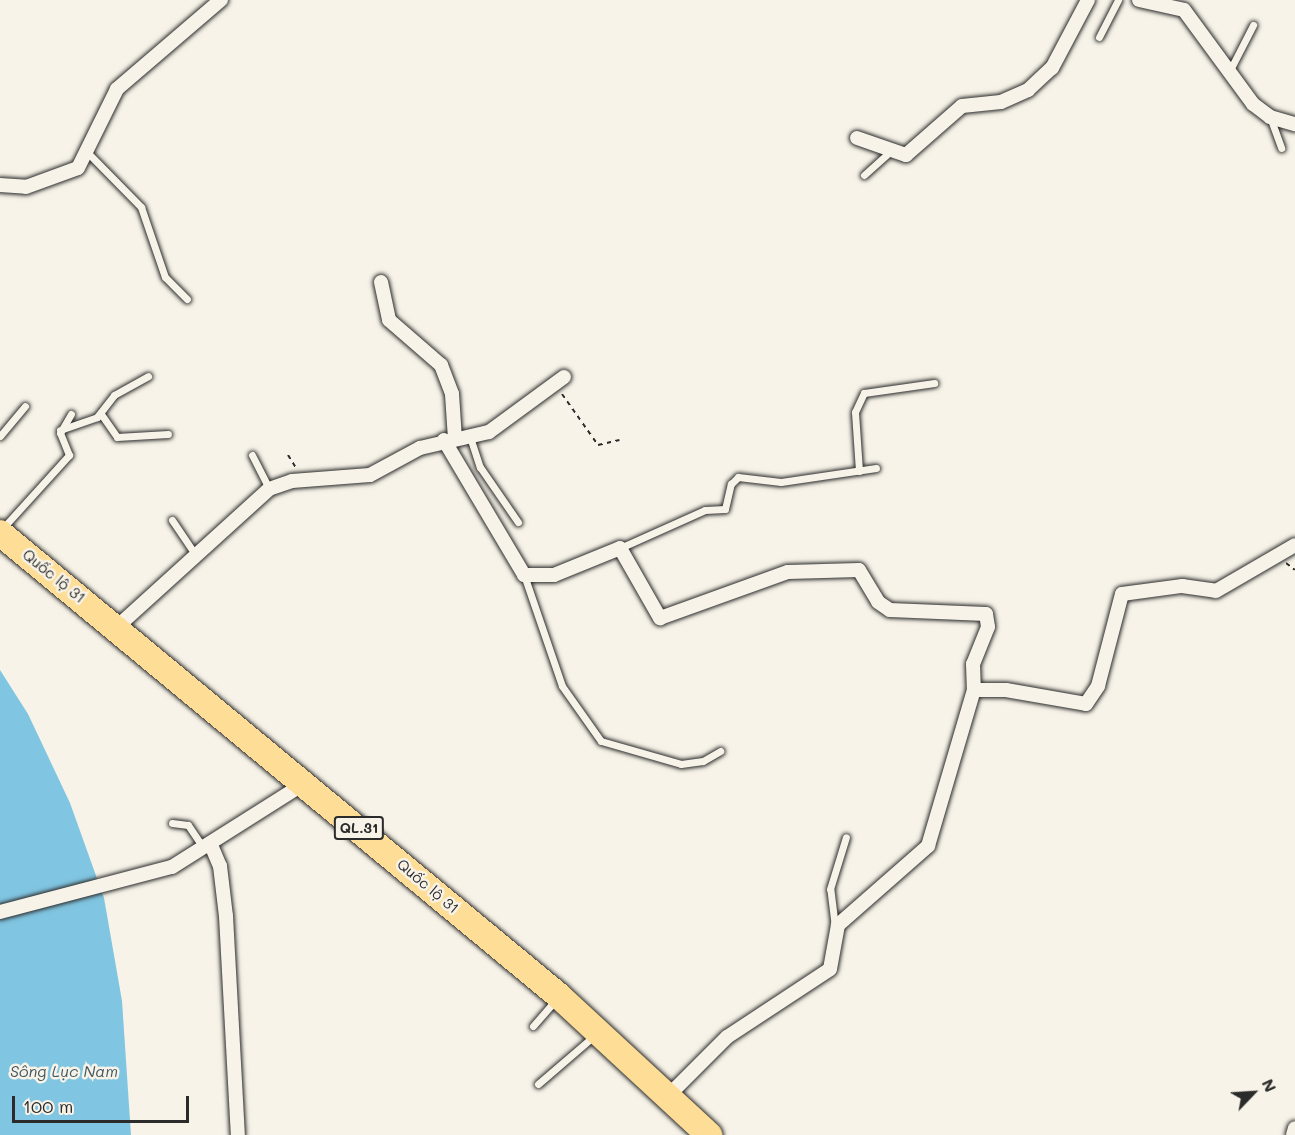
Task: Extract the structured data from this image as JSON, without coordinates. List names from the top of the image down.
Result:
{
  "streets": {
    "highway": ["Quốc lộ 31", "QL.31"]
  },
  "water": ["Sông Lục Nam"],
  "scale_bar": "100 m",
  "north": "top right"
}
